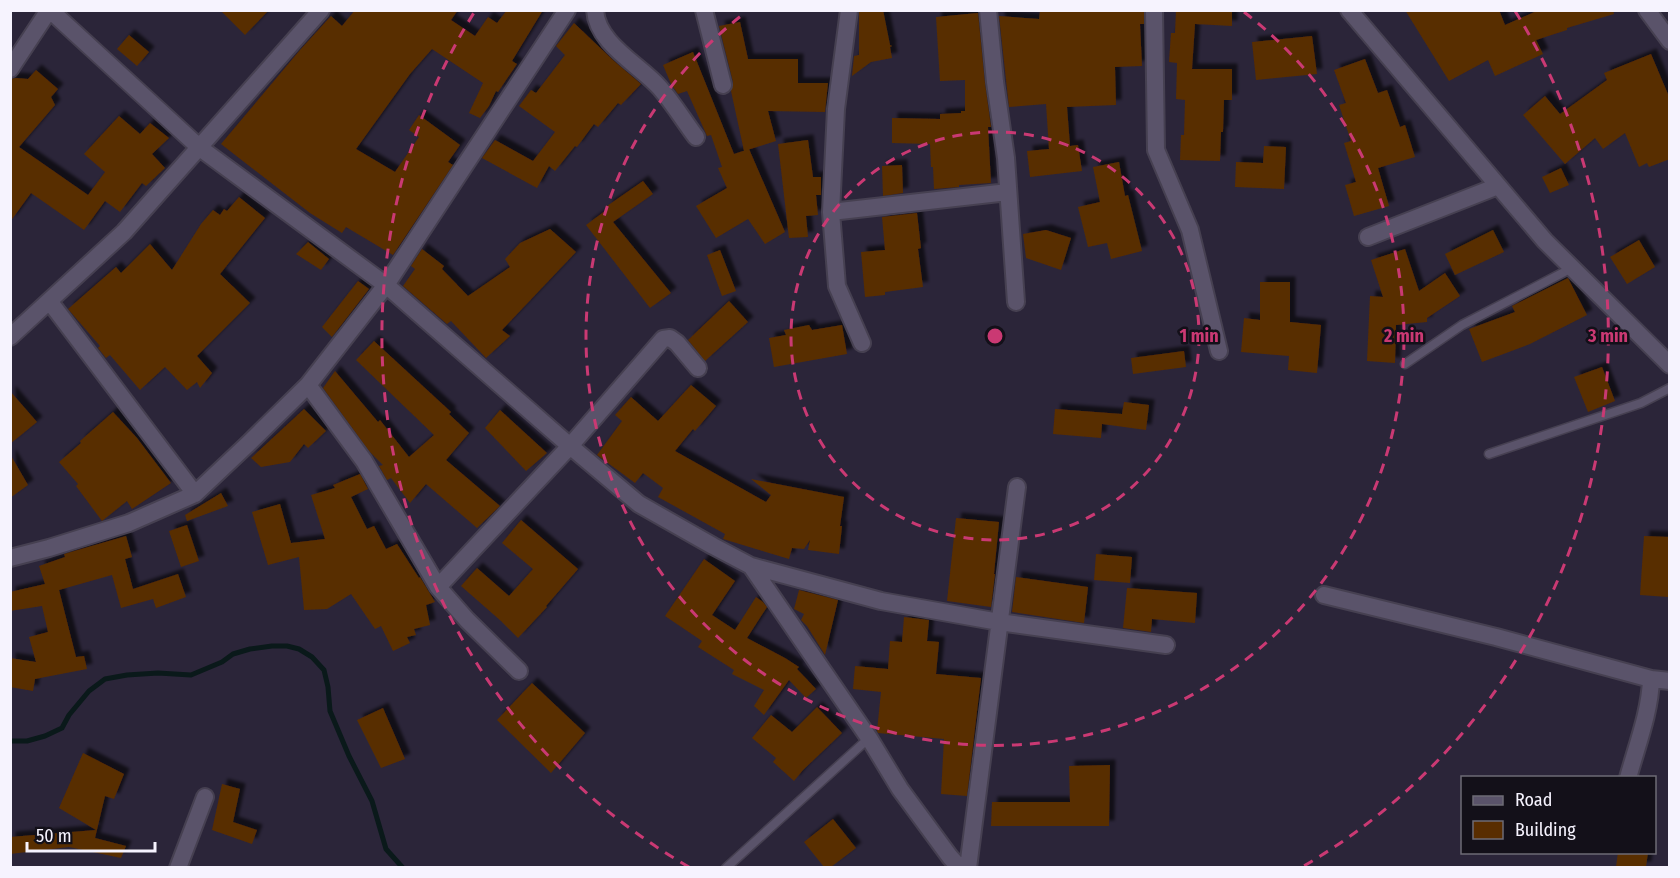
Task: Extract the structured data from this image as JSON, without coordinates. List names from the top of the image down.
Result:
{
  "legend": ["Road", "Building"],
  "scale_bar": "50 m",
  "rings": ["1 min", "2 min", "3 min"]
}
